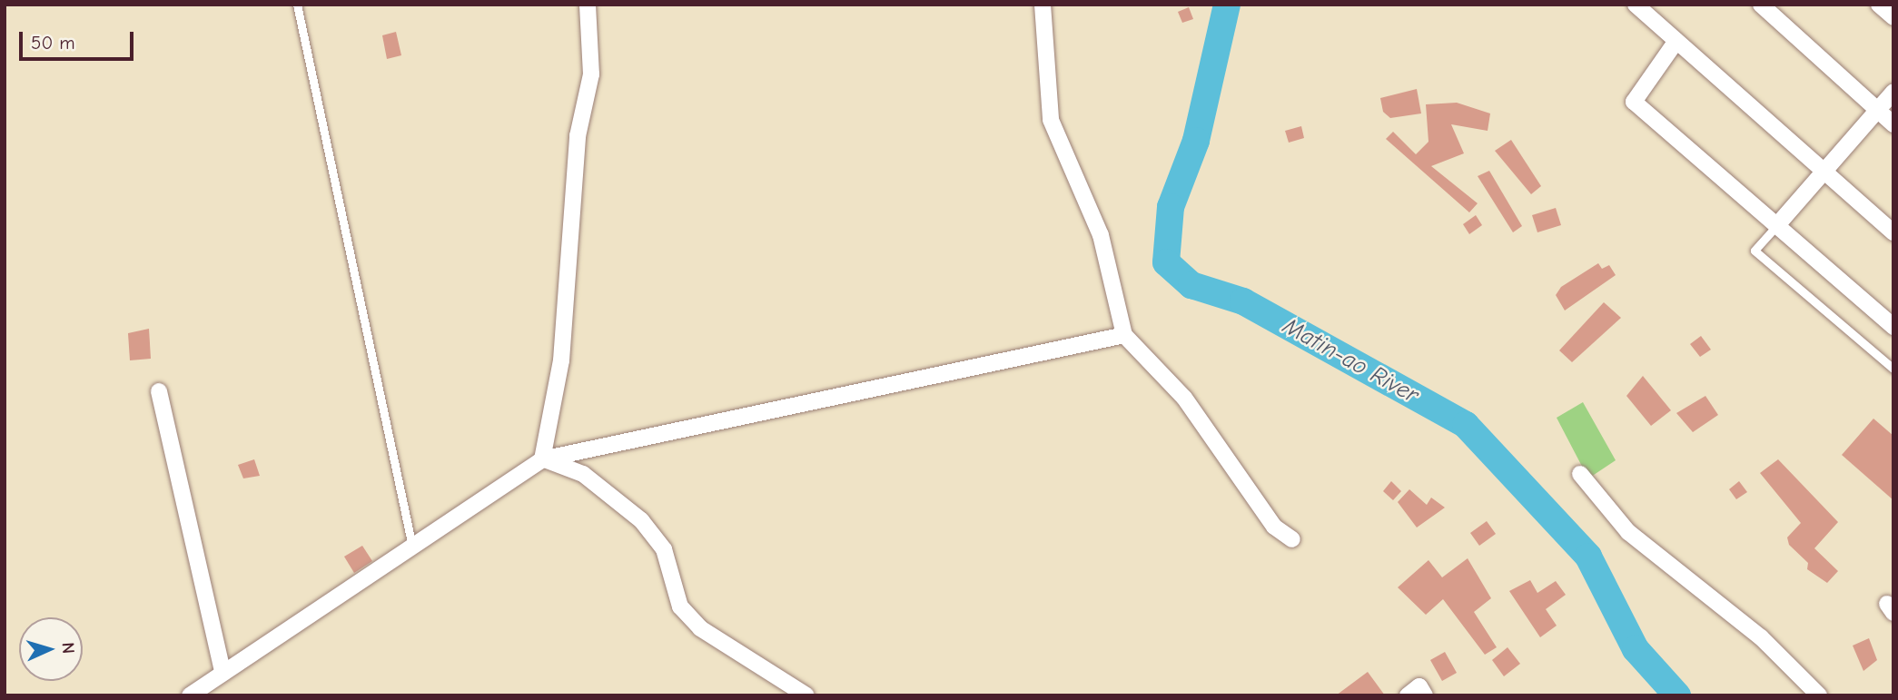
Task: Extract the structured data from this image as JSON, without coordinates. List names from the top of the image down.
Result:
{
  "water": ["Matin-ao River"],
  "scale_bar": "50 m",
  "north": "right"
}
